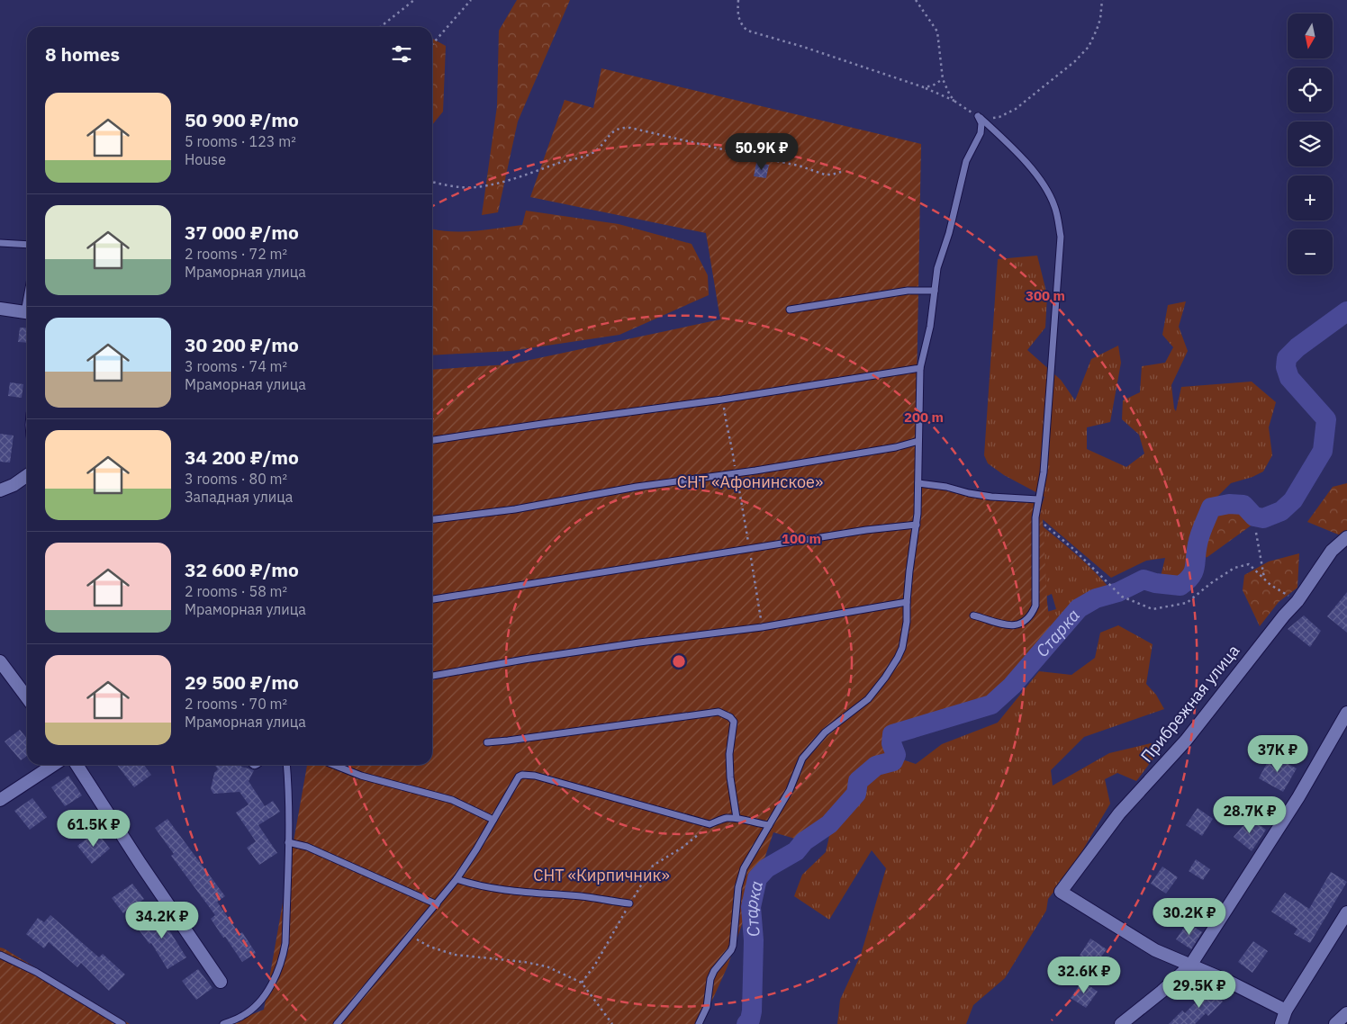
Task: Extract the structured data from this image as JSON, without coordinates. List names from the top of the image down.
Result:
{
  "streets": {
    "street": ["Прибрежная улица"]
  },
  "water": ["Старка"],
  "parks": ["СНТ «Афонинское»", "СНТ «Кирпичник»"],
  "north": "bottom",
  "page": {
    "map_buttons": ["+", "−"],
    "heading": "8 homes",
    "list": [
      {
        "name": "50 900 ₽/mo",
        "note": "5 rooms · 123 m² · House"
      },
      {
        "name": "37 000 ₽/mo",
        "note": "2 rooms · 72 m² · Мраморная улица"
      },
      {
        "name": "30 200 ₽/mo",
        "note": "3 rooms · 74 m² · Мраморная улица"
      },
      {
        "name": "34 200 ₽/mo",
        "note": "3 rooms · 80 m² · Западная улица"
      },
      {
        "name": "32 600 ₽/mo",
        "note": "2 rooms · 58 m² · Мраморная улица"
      },
      {
        "name": "29 500 ₽/mo",
        "note": "2 rooms · 70 m² · Мраморная улица"
      }
    ],
    "price": [
      "50.9K ₽",
      "37K ₽",
      "28.7K ₽",
      "61.5K ₽",
      "30.2K ₽",
      "34.2K ₽",
      "32.6K ₽",
      "29.5K ₽"
    ]
  },
  "rings": ["300 m", "200 m", "100 m"]
}
